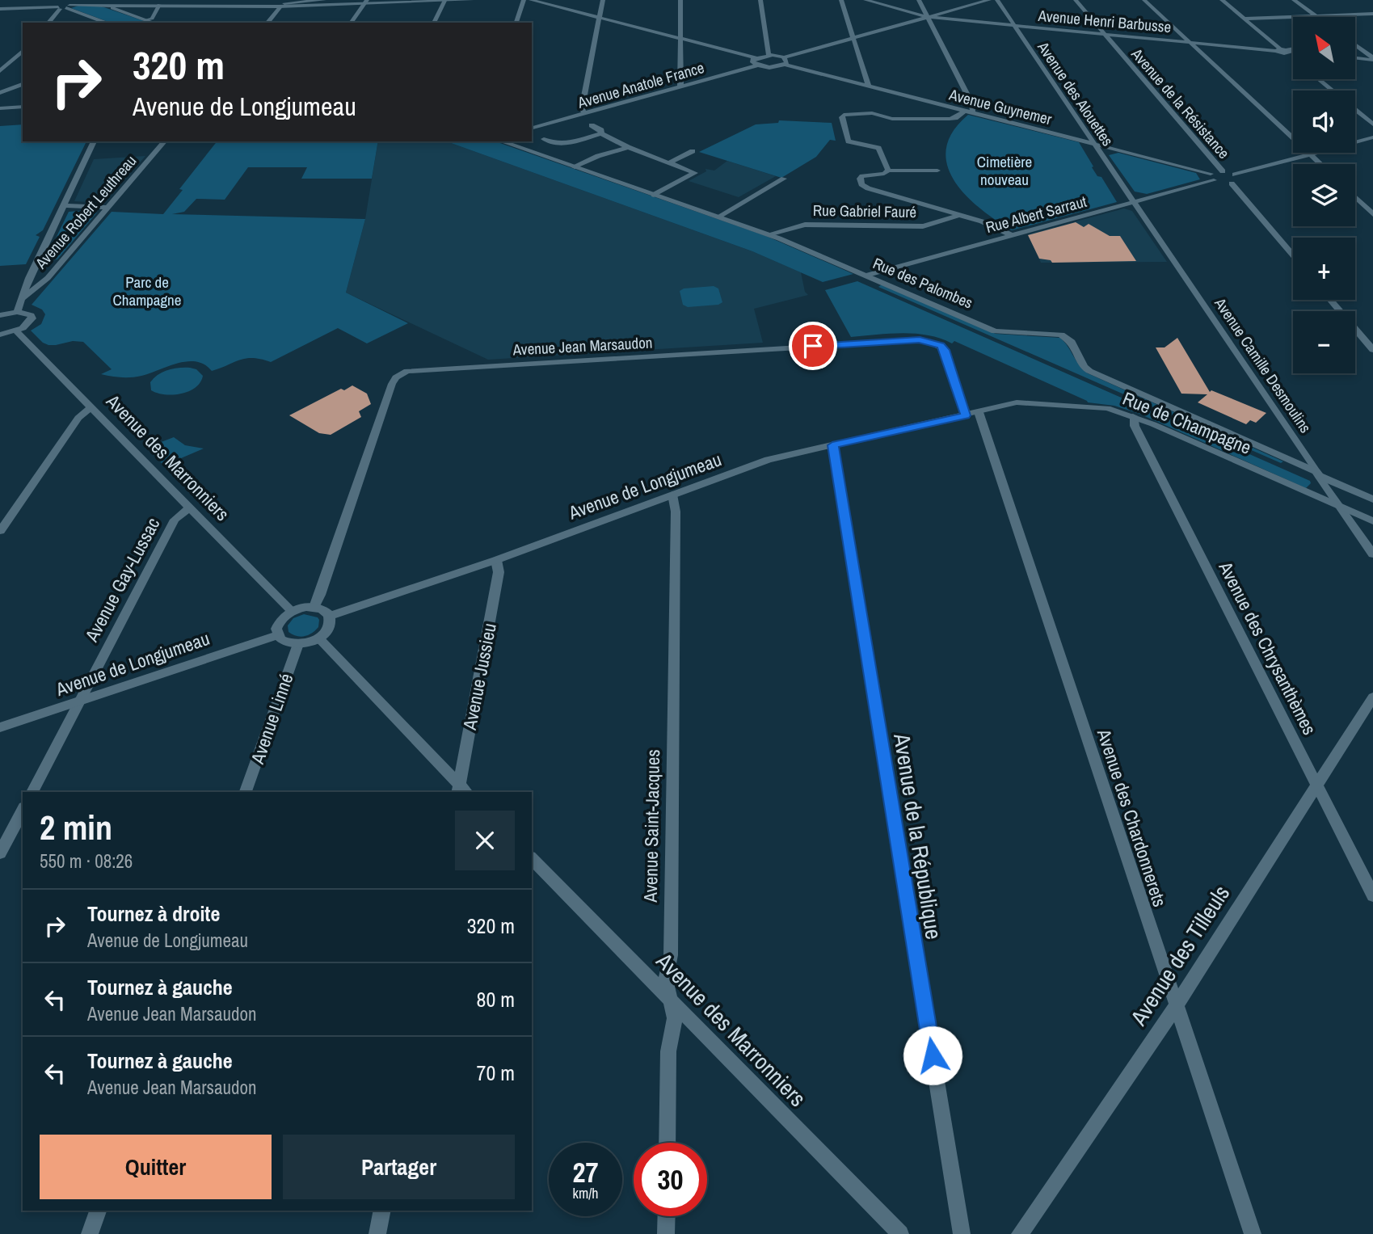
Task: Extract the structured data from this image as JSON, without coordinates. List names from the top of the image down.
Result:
{
  "streets": {
    "street": [
      "Avenue Henri Barbusse",
      "Avenue Anatole France",
      "Avenue des Alouettes",
      "Avenue de la Résistance",
      "Avenue Guynemer",
      "Rue Gabriel Fauré",
      "Avenue Robert Leuthreau",
      "Rue Albert Sarraut",
      "Rue des Palombes",
      "Avenue Jean Marsaudon",
      "Avenue Camille Desmoulins",
      "Rue de Champagne",
      "Avenue des Marronniers",
      "Avenue de Longjumeau",
      "Avenue Gay-Lussac",
      "Avenue des Chrysanthèmes",
      "Avenue Jussieu",
      "Avenue Linné",
      "Avenue des Chardonnerets",
      "Avenue Saint-Jacques",
      "Avenue de la République",
      "Avenue des Tilleuls"
    ]
  },
  "crossings": [
    ["Avenue Henri Barbusse", "Avenue des Alouettes"],
    ["Avenue Henri Barbusse", "Avenue de la Résistance"],
    ["Avenue Anatole France", "Avenue Guynemer"],
    ["Avenue des Alouettes", "Avenue Guynemer"],
    ["Avenue des Alouettes", "Rue Albert Sarraut"],
    ["Avenue des Alouettes", "Avenue Camille Desmoulins"],
    ["Avenue de la Résistance", "Rue Albert Sarraut"],
    ["Avenue Guynemer", "Rue Albert Sarraut"],
    ["Rue Gabriel Fauré", "Rue des Palombes"],
    ["Rue Albert Sarraut", "Rue des Palombes"],
    ["Rue des Palombes", "Avenue Camille Desmoulins"],
    ["Avenue Jean Marsaudon", "Rue de Champagne"],
    ["Avenue Jean Marsaudon", "Avenue des Marronniers"],
    ["Avenue Jean Marsaudon", "Avenue de Longjumeau"],
    ["Avenue Jean Marsaudon", "Avenue Linné"],
    ["Avenue Jean Marsaudon", "Avenue des Chardonnerets"],
    ["Avenue Camille Desmoulins", "Rue de Champagne"],
    ["Rue de Champagne", "Avenue de Longjumeau"],
    ["Rue de Champagne", "Avenue des Chrysanthèmes"],
    ["Rue de Champagne", "Avenue des Chardonnerets"],
    ["Avenue des Marronniers", "Avenue de Longjumeau"],
    ["Avenue des Marronniers", "Avenue Gay-Lussac"],
    ["Avenue des Marronniers", "Avenue Linné"],
    ["Avenue des Marronniers", "Avenue Saint-Jacques"],
    ["Avenue de Longjumeau", "Avenue Gay-Lussac"],
    ["Avenue de Longjumeau", "Avenue Jussieu"],
    ["Avenue de Longjumeau", "Avenue Linné"],
    ["Avenue de Longjumeau", "Avenue des Chardonnerets"],
    ["Avenue de Longjumeau", "Avenue Saint-Jacques"],
    ["Avenue de Longjumeau", "Avenue de la République"],
    ["Avenue des Chrysanthèmes", "Avenue des Tilleuls"],
    ["Avenue des Chardonnerets", "Avenue des Tilleuls"]
  ],
  "parks": ["Cimetière nouveau", "Parc de Champagne"],
  "north": "top left",
  "page": {
    "map_buttons": ["+", "−"],
    "turn": ["320 m", "Avenue de Longjumeau"],
    "heading": ["2 min", "550 m · 08:26"],
    "list": [
      {
        "name": "Tournez à droite",
        "note": "Avenue de Longjumeau",
        "value": "320 m"
      },
      {
        "name": "Tournez à gauche",
        "note": "Avenue Jean Marsaudon",
        "value": "80 m"
      },
      {
        "name": "Tournez à gauche",
        "note": "Avenue Jean Marsaudon",
        "value": "70 m"
      }
    ],
    "buttons": ["Quitter", "Partager"],
    "speed": "27 km/h",
    "limit": "30"
  }
}
